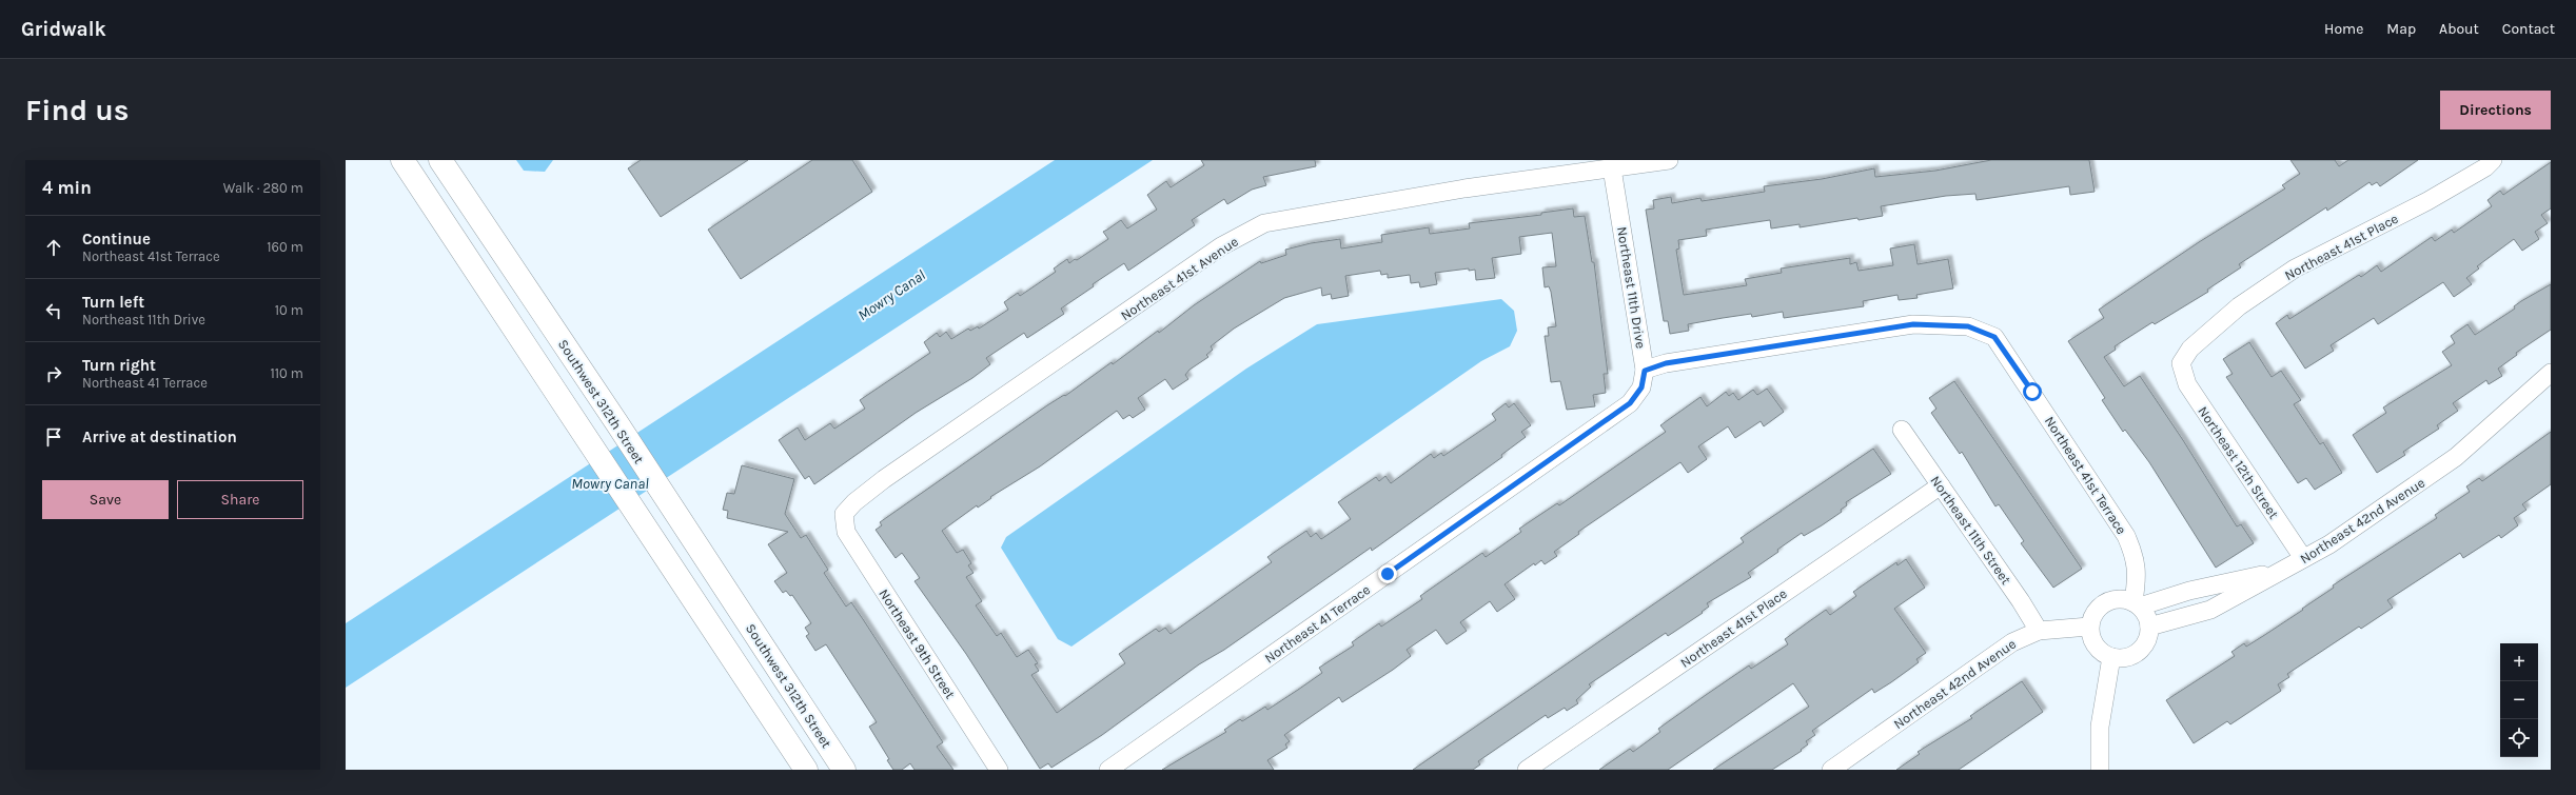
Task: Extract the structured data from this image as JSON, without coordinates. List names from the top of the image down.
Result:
{
  "streets": {
    "main road": ["Southwest 312th Street"],
    "street": [
      "Northeast 41st Place",
      "Northeast 41st Avenue",
      "Northeast 11th Drive",
      "Northeast 12th Street",
      "Northeast 41st Terrace",
      "Northeast 42nd Avenue",
      "Northeast 11th Street",
      "Northeast 41 Terrace",
      "Northeast 9th Street"
    ]
  },
  "crossings": [
    ["Northeast 41st Place", "Northeast 12th Street"],
    ["Northeast 41st Place", "Northeast 11th Street"],
    ["Northeast 41st Avenue", "Northeast 11th Drive"],
    ["Northeast 41st Avenue", "Northeast 9th Street"],
    ["Northeast 11th Drive", "Northeast 41st Terrace"],
    ["Northeast 11th Drive", "Northeast 41 Terrace"],
    ["Northeast 12th Street", "Northeast 42nd Avenue"],
    ["Northeast 41st Terrace", "Northeast 42nd Avenue"],
    ["Northeast 42nd Avenue", "Northeast 11th Street"]
  ],
  "water": ["Mowry Canal"],
  "page": {
    "header": "Gridwalk",
    "nav": [
      "Home",
      "Map",
      "About",
      "Contact"
    ],
    "buttons": [
      "Directions",
      ["Save", "Share"]
    ],
    "title": "Find us",
    "heading": ["4 min", "Walk · 280 m"],
    "list": [
      ["Continue", "Northeast 41st Terrace", "160 m"],
      ["Turn left", "Northeast 11th Drive", "10 m"],
      ["Turn right", "Northeast 41 Terrace", "110 m"],
      "Arrive at destination"
    ],
    "map_buttons": ["+", "−"]
  }
}
